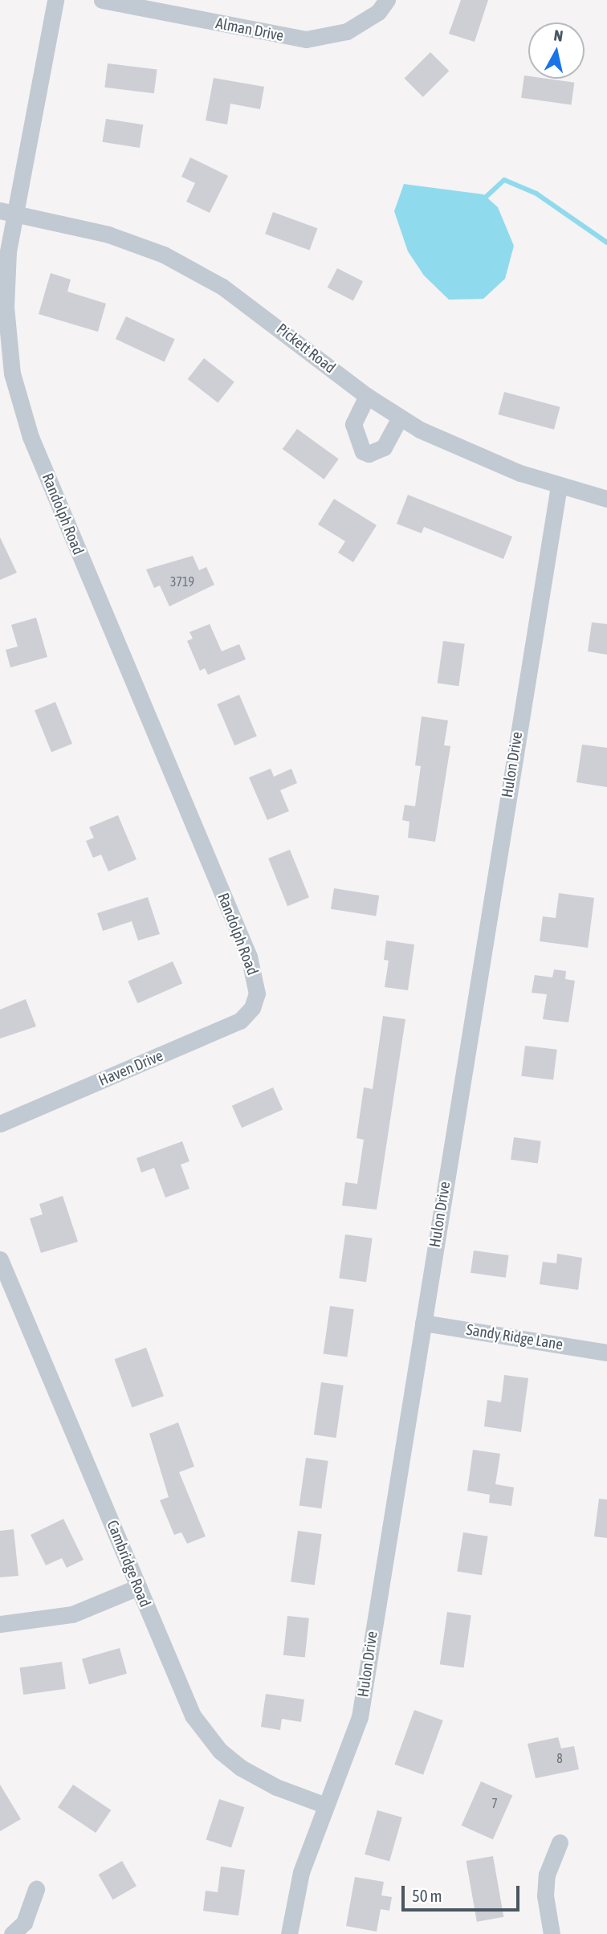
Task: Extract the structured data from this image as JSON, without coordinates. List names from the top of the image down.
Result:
{
  "streets": {
    "street": [
      "Alman Drive",
      "Pickett Road",
      "Randolph Road",
      "Hulon Drive",
      "Haven Drive",
      "Sandy Ridge Lane",
      "Cambridge Road"
    ]
  },
  "crossings": [
    ["Pickett Road", "Randolph Road"],
    ["Pickett Road", "Hulon Drive"],
    ["Randolph Road", "Haven Drive"],
    ["Hulon Drive", "Sandy Ridge Lane"],
    ["Hulon Drive", "Cambridge Road"]
  ],
  "house_numbers": ["3719", "8", "7"],
  "scale_bar": "50 m",
  "north": "top"
}
